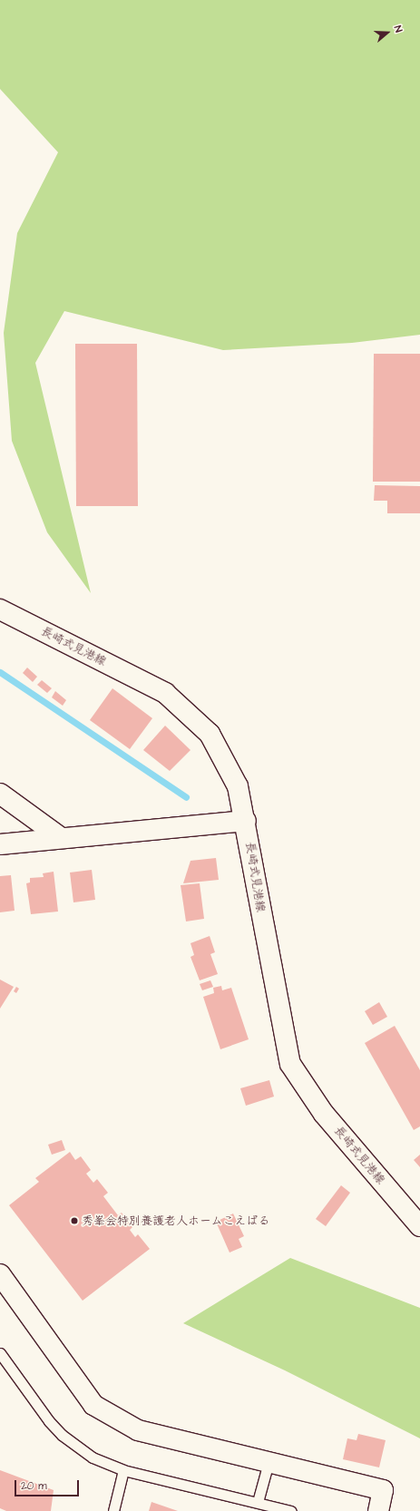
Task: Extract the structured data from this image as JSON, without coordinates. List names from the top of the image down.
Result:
{
  "streets": {
    "street": ["長崎式見港線"]
  },
  "places": ["秀峯会特別養護老人ホームこえばる"],
  "scale_bar": "20 m",
  "north": "right"
}
